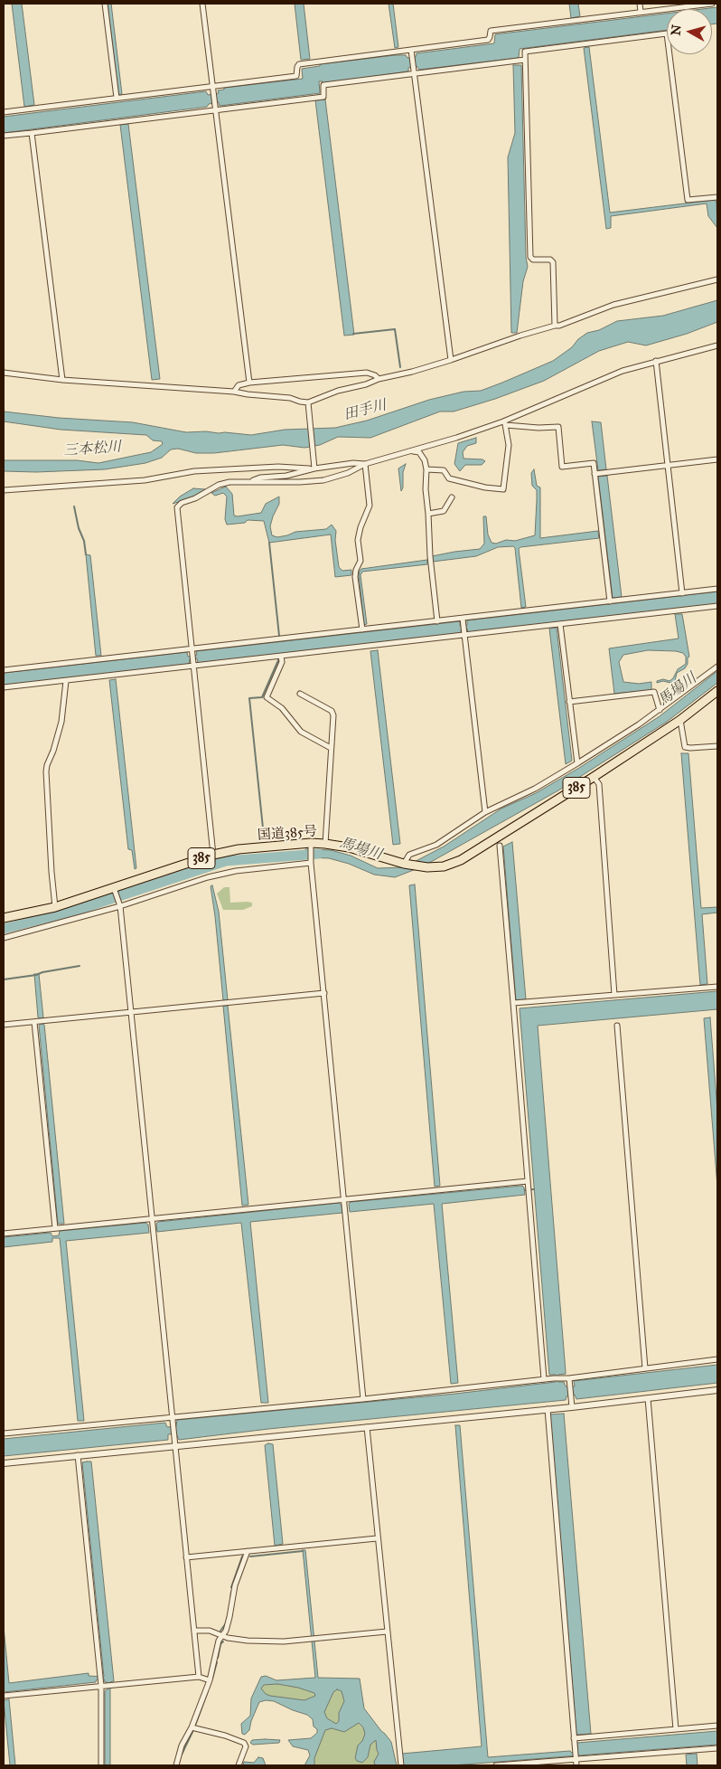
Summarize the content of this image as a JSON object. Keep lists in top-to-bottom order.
{
  "streets": {
    "highway": ["385", "国道385号"]
  },
  "water": ["田手川", "三本松川", "馬場川"],
  "north": "left"
}
